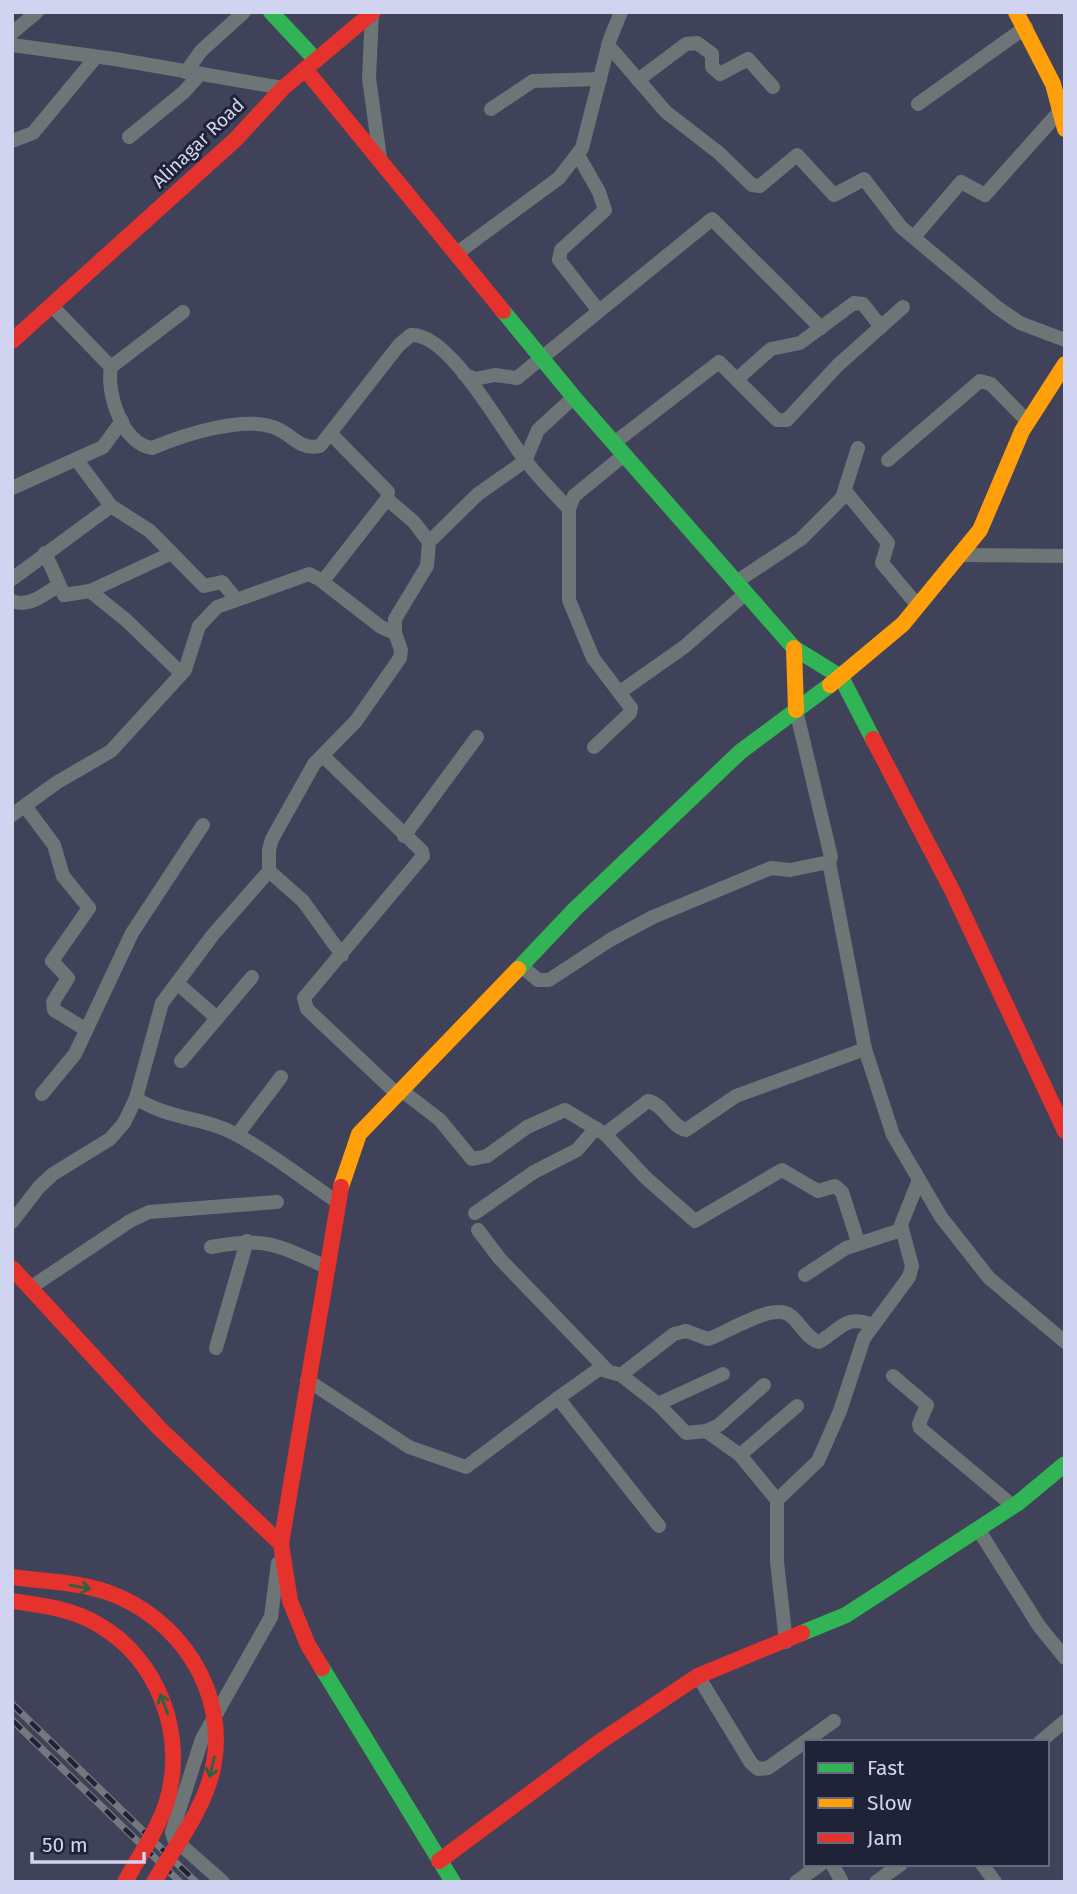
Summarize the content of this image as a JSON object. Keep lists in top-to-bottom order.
{
  "streets": {
    "street": ["Alinagar Road"]
  },
  "legend": ["Fast", "Slow", "Jam"],
  "scale_bar": "50 m"
}
